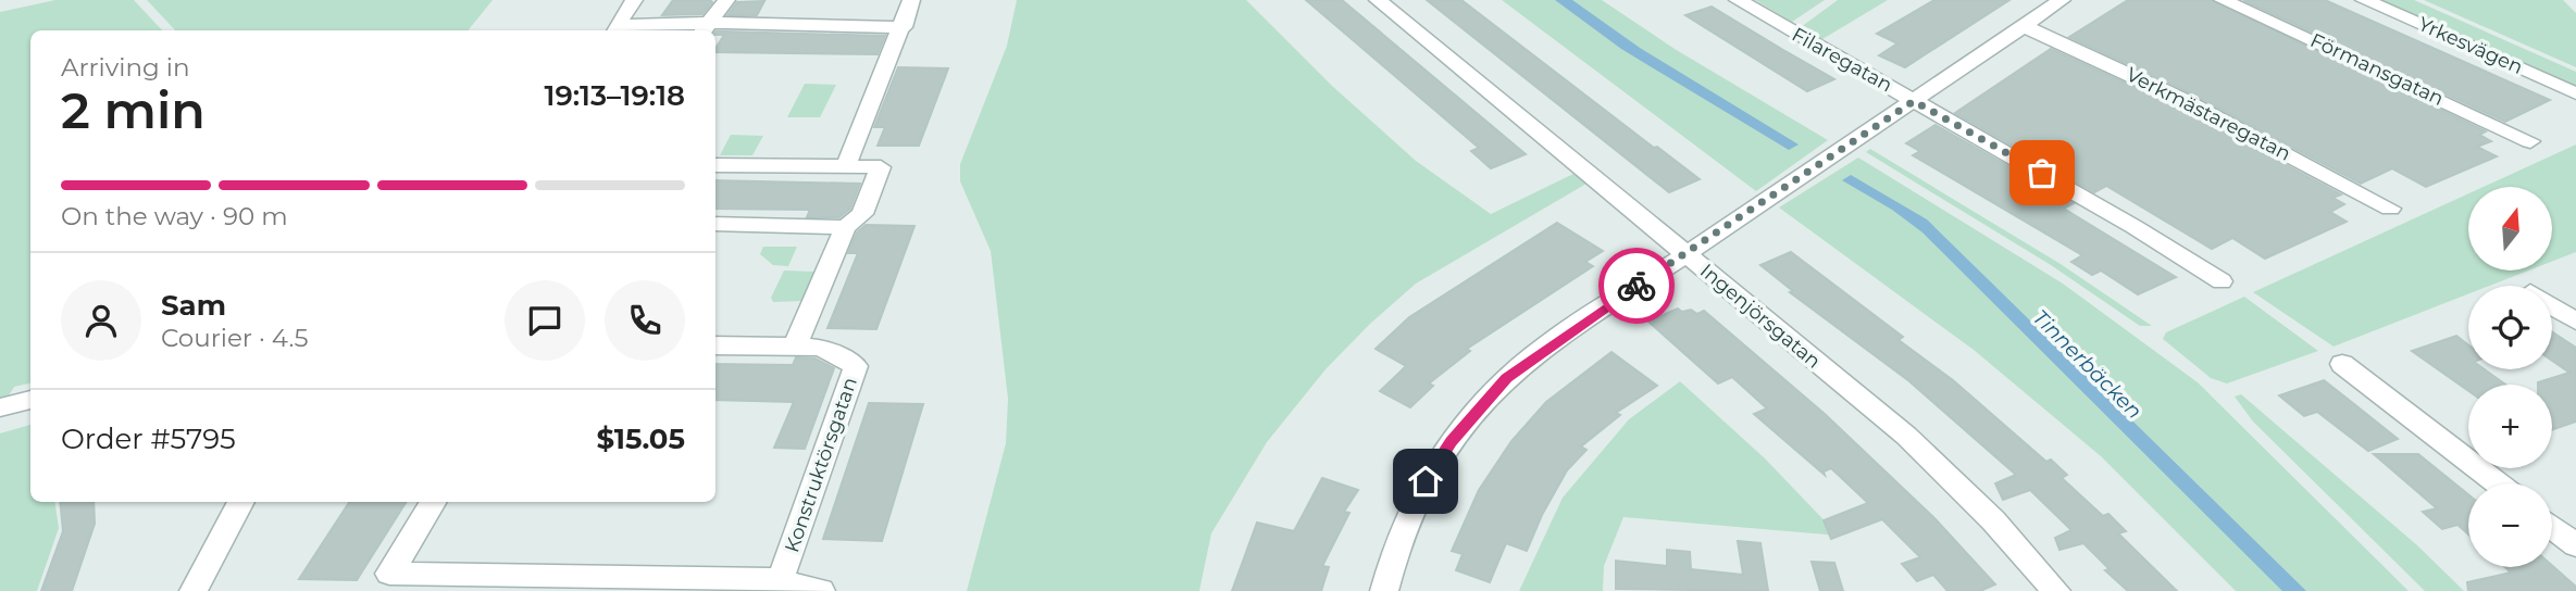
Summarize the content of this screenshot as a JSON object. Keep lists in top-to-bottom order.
{
  "streets": {
    "street": [
      "Yrkesvägen",
      "Filaregatan",
      "Förmansgatan",
      "Verkmästaregatan",
      "Ingenjörsgatan",
      "Konstruktörsgatan"
    ]
  },
  "water": ["Tinnerbäcken"],
  "north": "top",
  "page": {
    "heading": ["2 min", "Arriving in", "19:13–19:18"],
    "panel": [
      "Sam",
      "Courier · 4.5",
      "Order #5795",
      "$15.05"
    ],
    "bar": "On the way · 90 m",
    "map_buttons": ["+", "−"]
  }
}
